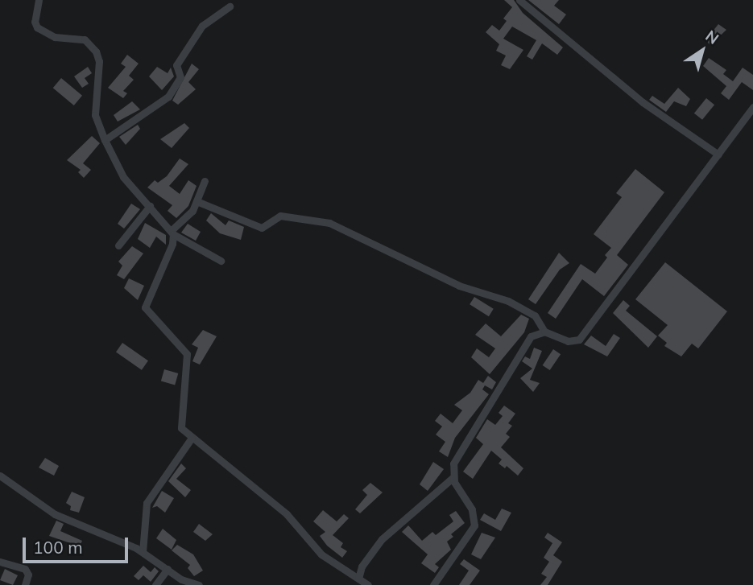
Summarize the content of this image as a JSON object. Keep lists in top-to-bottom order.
{
  "scale_bar": "100 m",
  "north": "top right"
}
